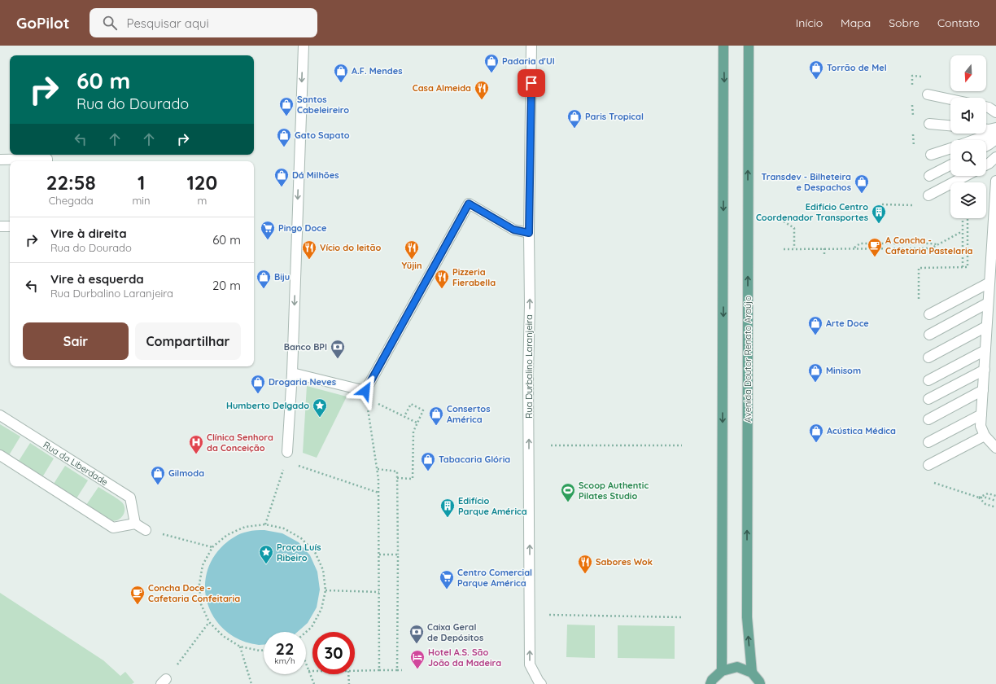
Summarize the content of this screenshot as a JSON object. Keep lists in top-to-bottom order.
{
  "streets": {
    "main road": ["Avenida Doutor Renato Araújo"],
    "street": ["Rua Durbalino Laranjeira", "Rua da Liberdade"]
  },
  "one_way": ["Rua Durbalino Laranjeira"],
  "places": {
    "shop": [
      "Padaria d'Ul",
      "Torrão de Mel",
      "A.F. Mendes",
      "Santos Cabeleireiro",
      "Paris Tropical",
      "Gato Sapato",
      "Dá Milhões",
      "Transdev - Bilheteira e Despachos",
      "Biju",
      "Arte Doce",
      "Minisom",
      "Drogaria Neves",
      "Consertos América",
      "Acústica Médica",
      "Tabacaria Glória",
      "Gilmoda"
    ],
    "restaurant": [
      "Casa Almeida",
      "Vício do leitão",
      "Yüjin",
      "Pizzeria Fierabella",
      "Sabores Wok"
    ],
    "building": ["Edifício Centro Coordenador Transportes", "Edifício Parque América"],
    "supermarket": ["Pingo Doce", "Centro Comercial Parque América"],
    "cafe": ["A Concha - Cafetaria Pastelaria", "Concha Doce - Cafetaria Confeitaria"],
    "bank": ["Banco BPI", "Caixa Geral de Depósitos"],
    "place": ["Humberto Delgado", "Praça Luís Ribeiro"],
    "hospital": ["Clínica Senhora da Conceição"],
    "sports": ["Scoop Authentic Pilates Studio"],
    "hotel": ["Hotel A.S. São João da Madeira"]
  },
  "north": "bottom",
  "page": {
    "header": "GoPilot",
    "search": "Pesquisar aqui",
    "nav": [
      "Início",
      "Mapa",
      "Sobre",
      "Contato"
    ],
    "turn": ["60 m", "Rua do Dourado"],
    "eta": [
      "22:58",
      "Chegada",
      "1",
      "min",
      "120",
      "m"
    ],
    "list": [
      {
        "name": "Vire à direita",
        "note": "Rua do Dourado",
        "value": "60 m"
      },
      {
        "name": "Vire à esquerda",
        "note": "Rua Durbalino Laranjeira",
        "value": "20 m"
      }
    ],
    "buttons": ["Sair", "Compartilhar"],
    "speed": "22 km/h",
    "limit": "30"
  }
}
